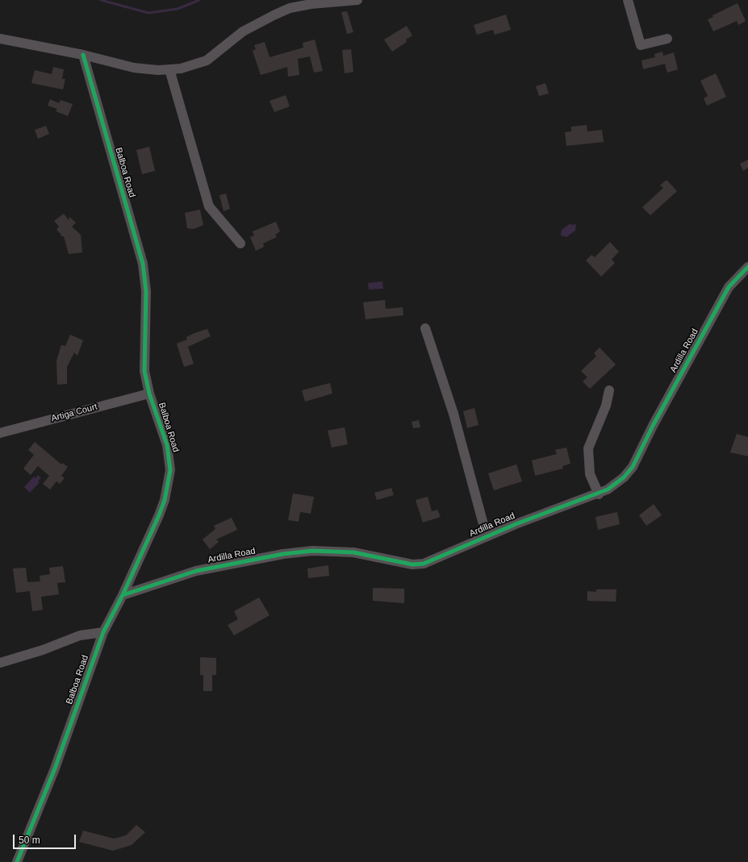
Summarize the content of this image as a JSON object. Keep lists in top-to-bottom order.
{
  "streets": {
    "street": ["Balboa Road", "Ardilla Road", "Artiga Court"]
  },
  "crossings": [
    ["Balboa Road", "Ardilla Road"],
    ["Balboa Road", "Artiga Court"]
  ],
  "scale_bar": "50 m"
}
